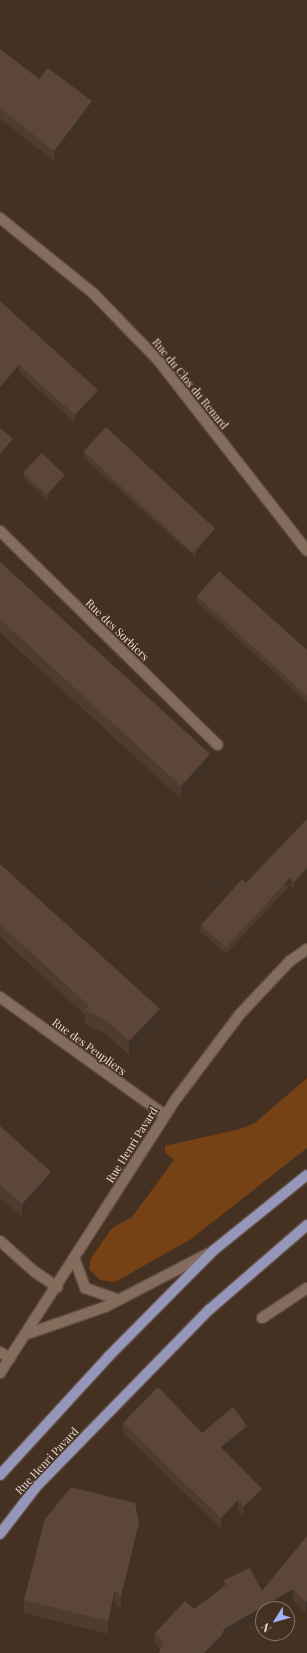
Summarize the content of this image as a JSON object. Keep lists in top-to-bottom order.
{
  "streets": {
    "main road": ["Rue Henri Pavard"],
    "street": ["Rue du Clos du Renard", "Rue des Sorbiers", "Rue des Peupliers"]
  },
  "crossings": [
    ["Rue des Peupliers", "Rue Henri Pavard"]
  ],
  "north": "bottom left"
}
